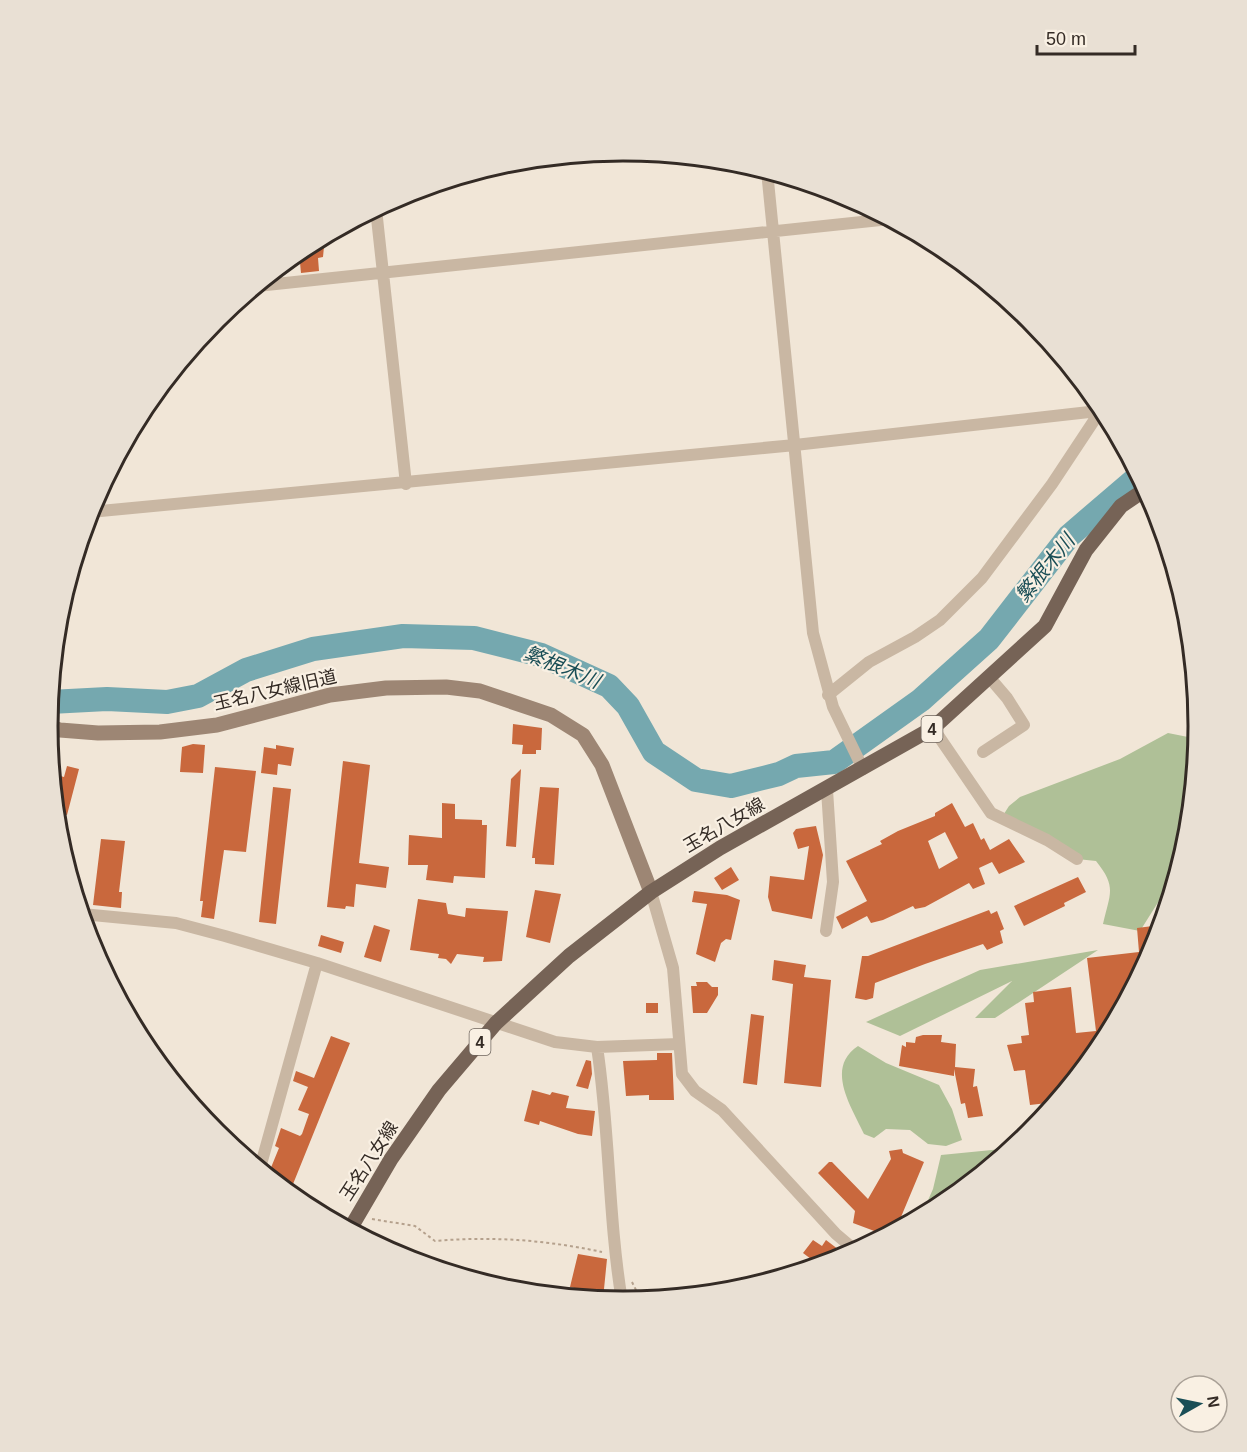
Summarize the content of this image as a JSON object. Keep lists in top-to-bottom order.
{
  "streets": {
    "main road": ["4", "玉名八女線"],
    "street": ["玉名八女線旧道"]
  },
  "crossings": [
    ["玉名八女線旧道", "玉名八女線"]
  ],
  "water": ["繁根木川"],
  "scale_bar": "50 m",
  "north": "right"
}
